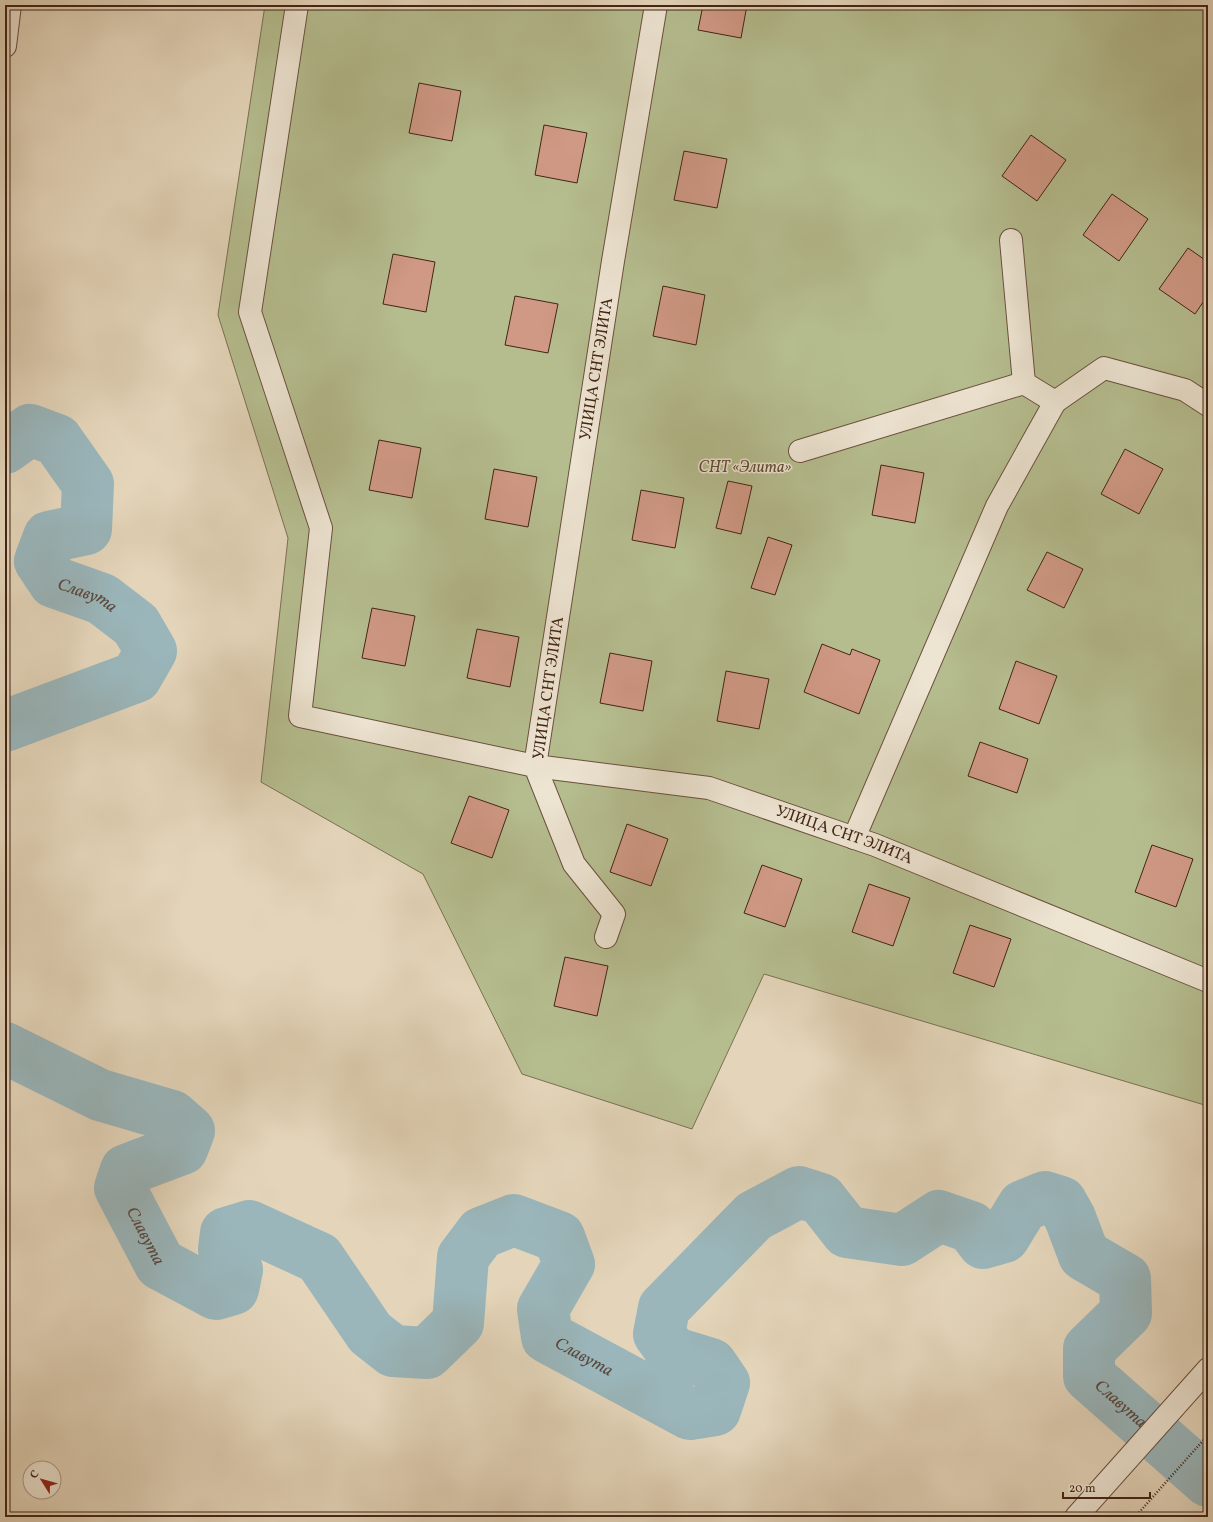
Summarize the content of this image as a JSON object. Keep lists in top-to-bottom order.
{
  "streets": {
    "street": ["УЛИЦА СНТ ЭЛИТА"]
  },
  "water": ["Славута"],
  "parks": ["СНТ «Элита»"],
  "scale_bar": "20 m",
  "north": "top left"
}
